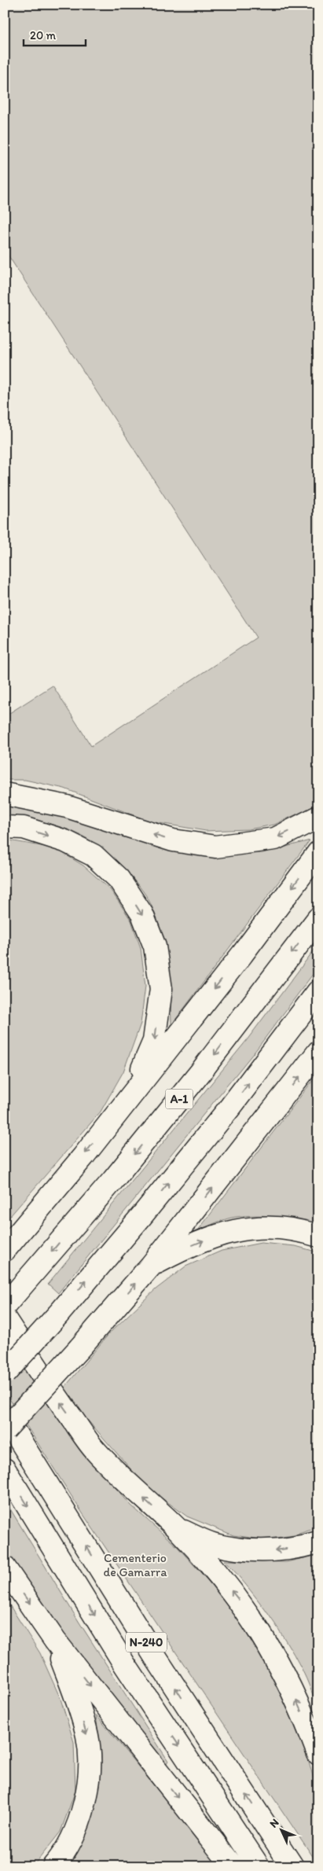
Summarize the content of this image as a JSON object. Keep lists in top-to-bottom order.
{
  "streets": {
    "highway": ["A-1", "N-240"]
  },
  "parks": ["Cementerio de Gamarra"],
  "scale_bar": "20 m",
  "north": "top left"
}
